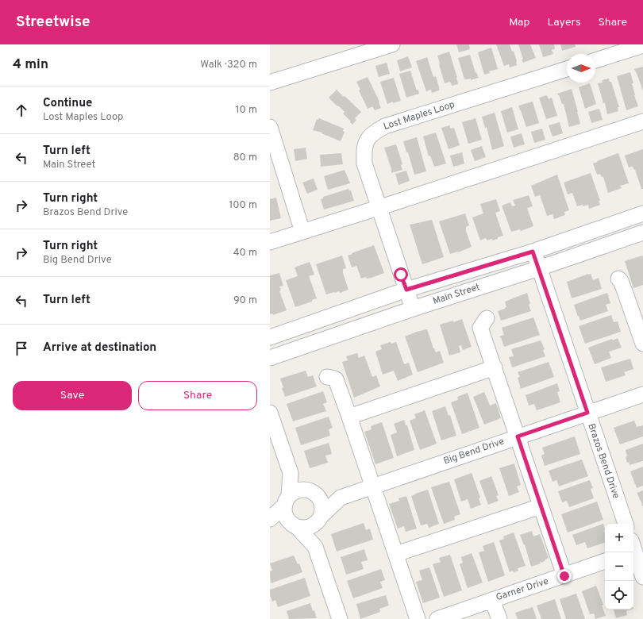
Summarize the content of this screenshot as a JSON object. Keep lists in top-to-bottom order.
{
  "streets": {
    "street": [
      "Lost Maples Loop",
      "Main Street",
      "Big Bend Drive",
      "Brazos Bend Drive",
      "Garner Drive"
    ]
  },
  "crossings": [
    ["Lost Maples Loop", "Main Street"],
    ["Main Street", "Brazos Bend Drive"],
    ["Big Bend Drive", "Brazos Bend Drive"]
  ],
  "north": "right",
  "page": {
    "header": "Streetwise",
    "nav": ["Map", "Layers", "Share"],
    "heading": ["4 min", "Walk · 320 m"],
    "list": [
      ["Continue", "Lost Maples Loop", "10 m"],
      ["Turn left", "Main Street", "80 m"],
      ["Turn right", "Brazos Bend Drive", "100 m"],
      ["Turn right", "Big Bend Drive", "40 m"],
      ["Turn left", "90 m"],
      "Arrive at destination"
    ],
    "buttons": ["Save", "Share"],
    "map_buttons": ["+", "−"]
  }
}
